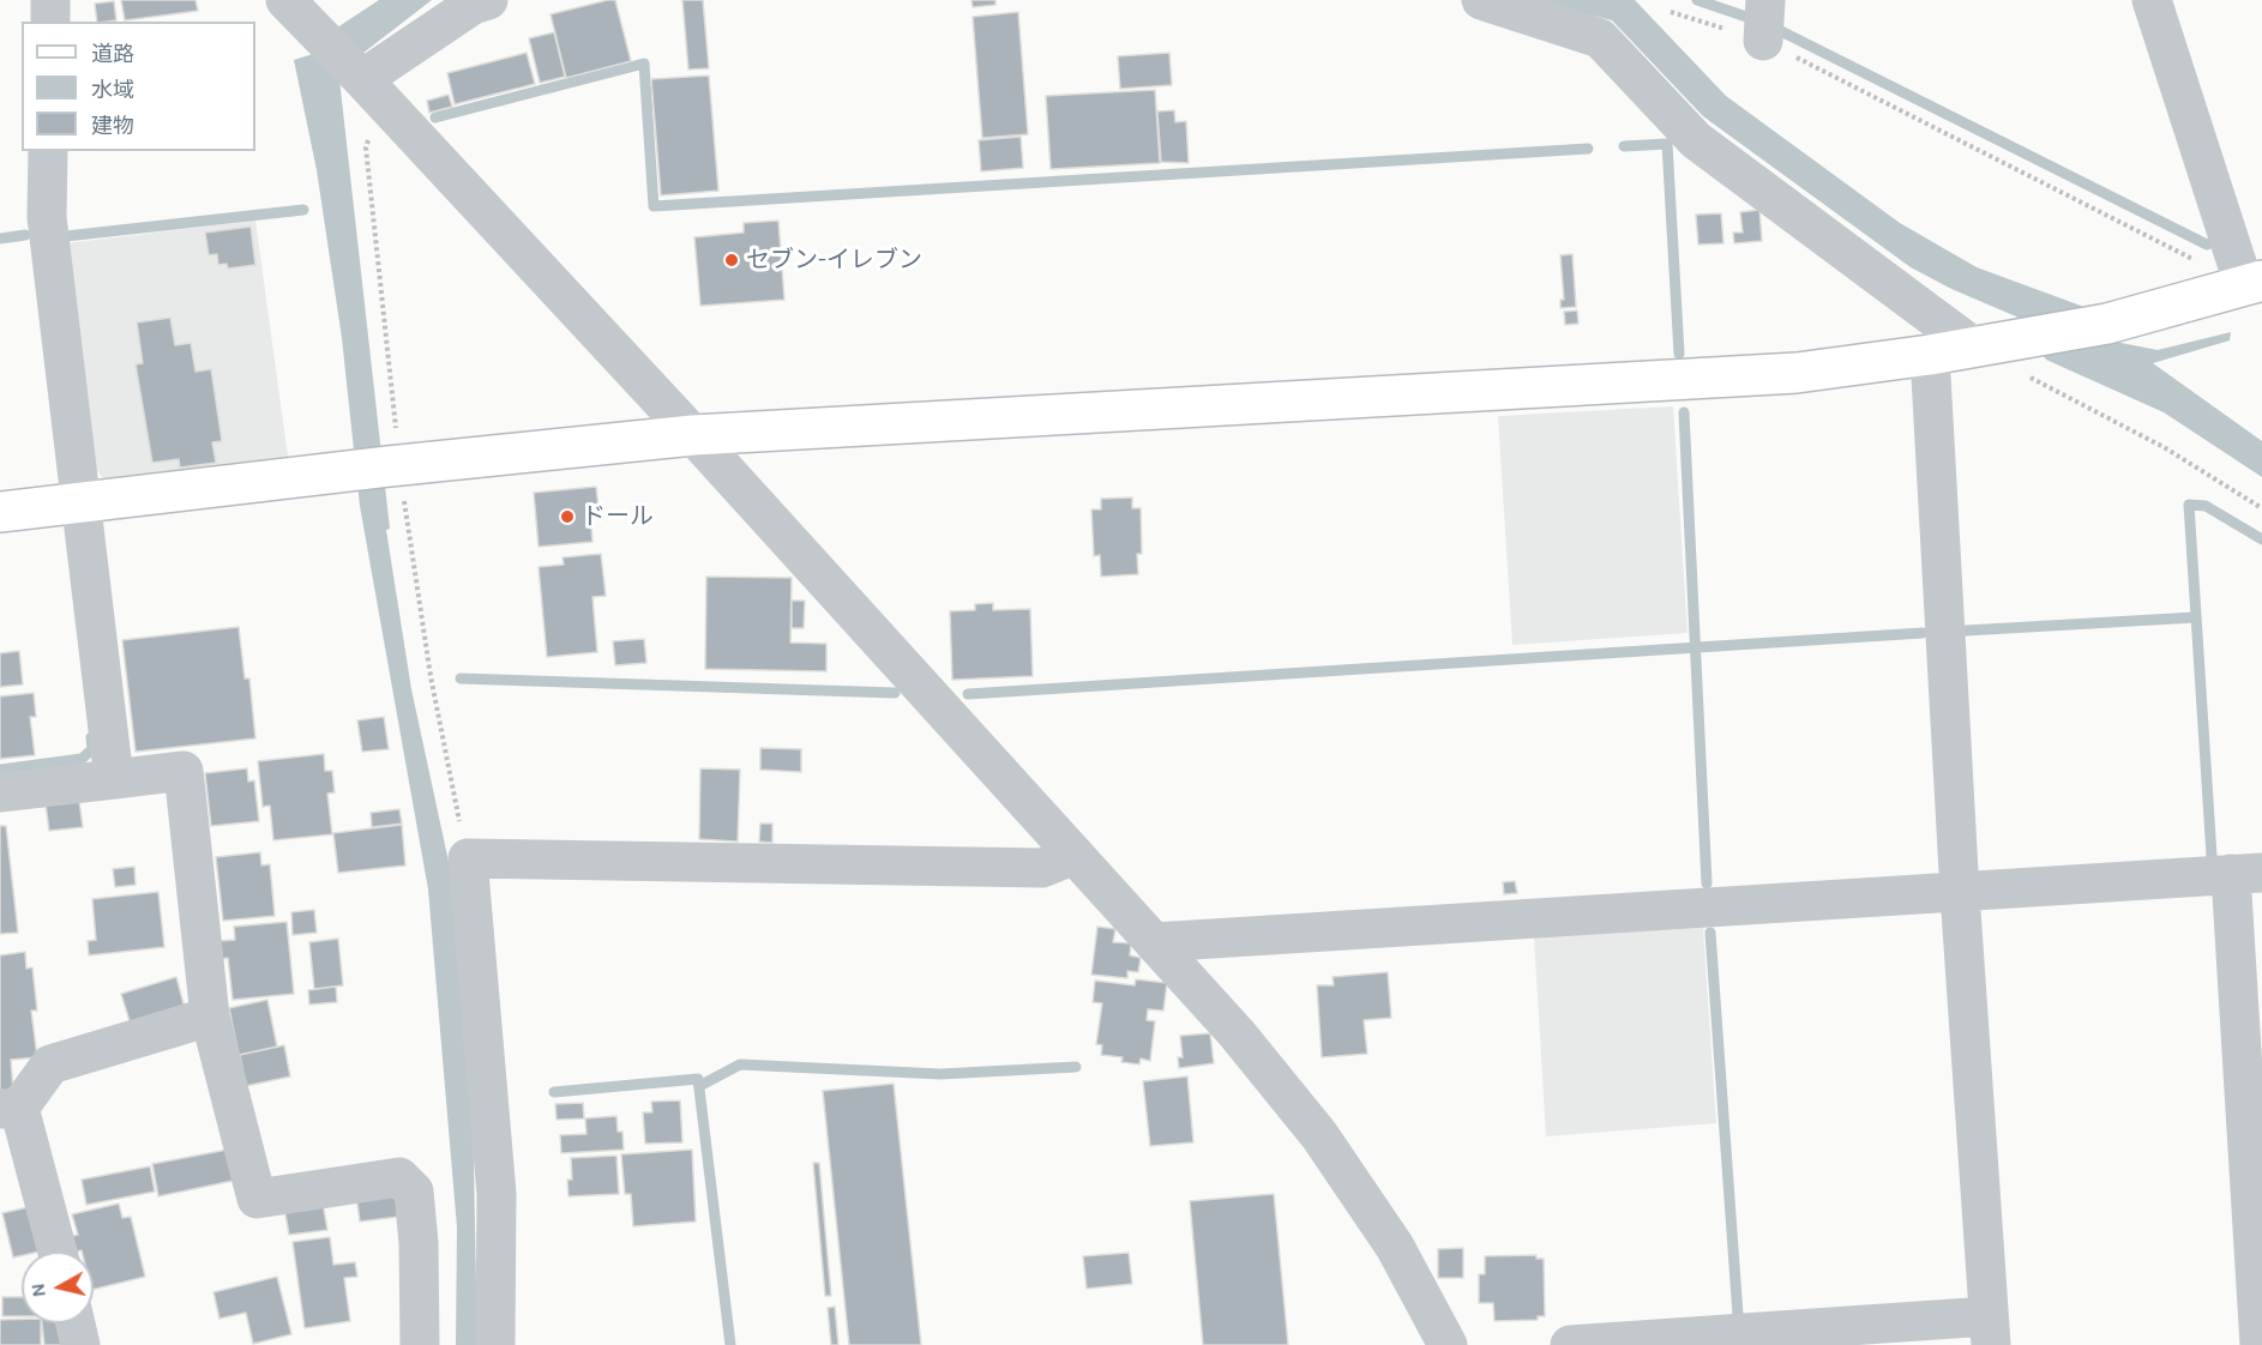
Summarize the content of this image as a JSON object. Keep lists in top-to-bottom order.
{
  "places": ["セブン-イレブン", "ドール"],
  "legend": ["道路", "水域", "建物"],
  "north": "left"
}
